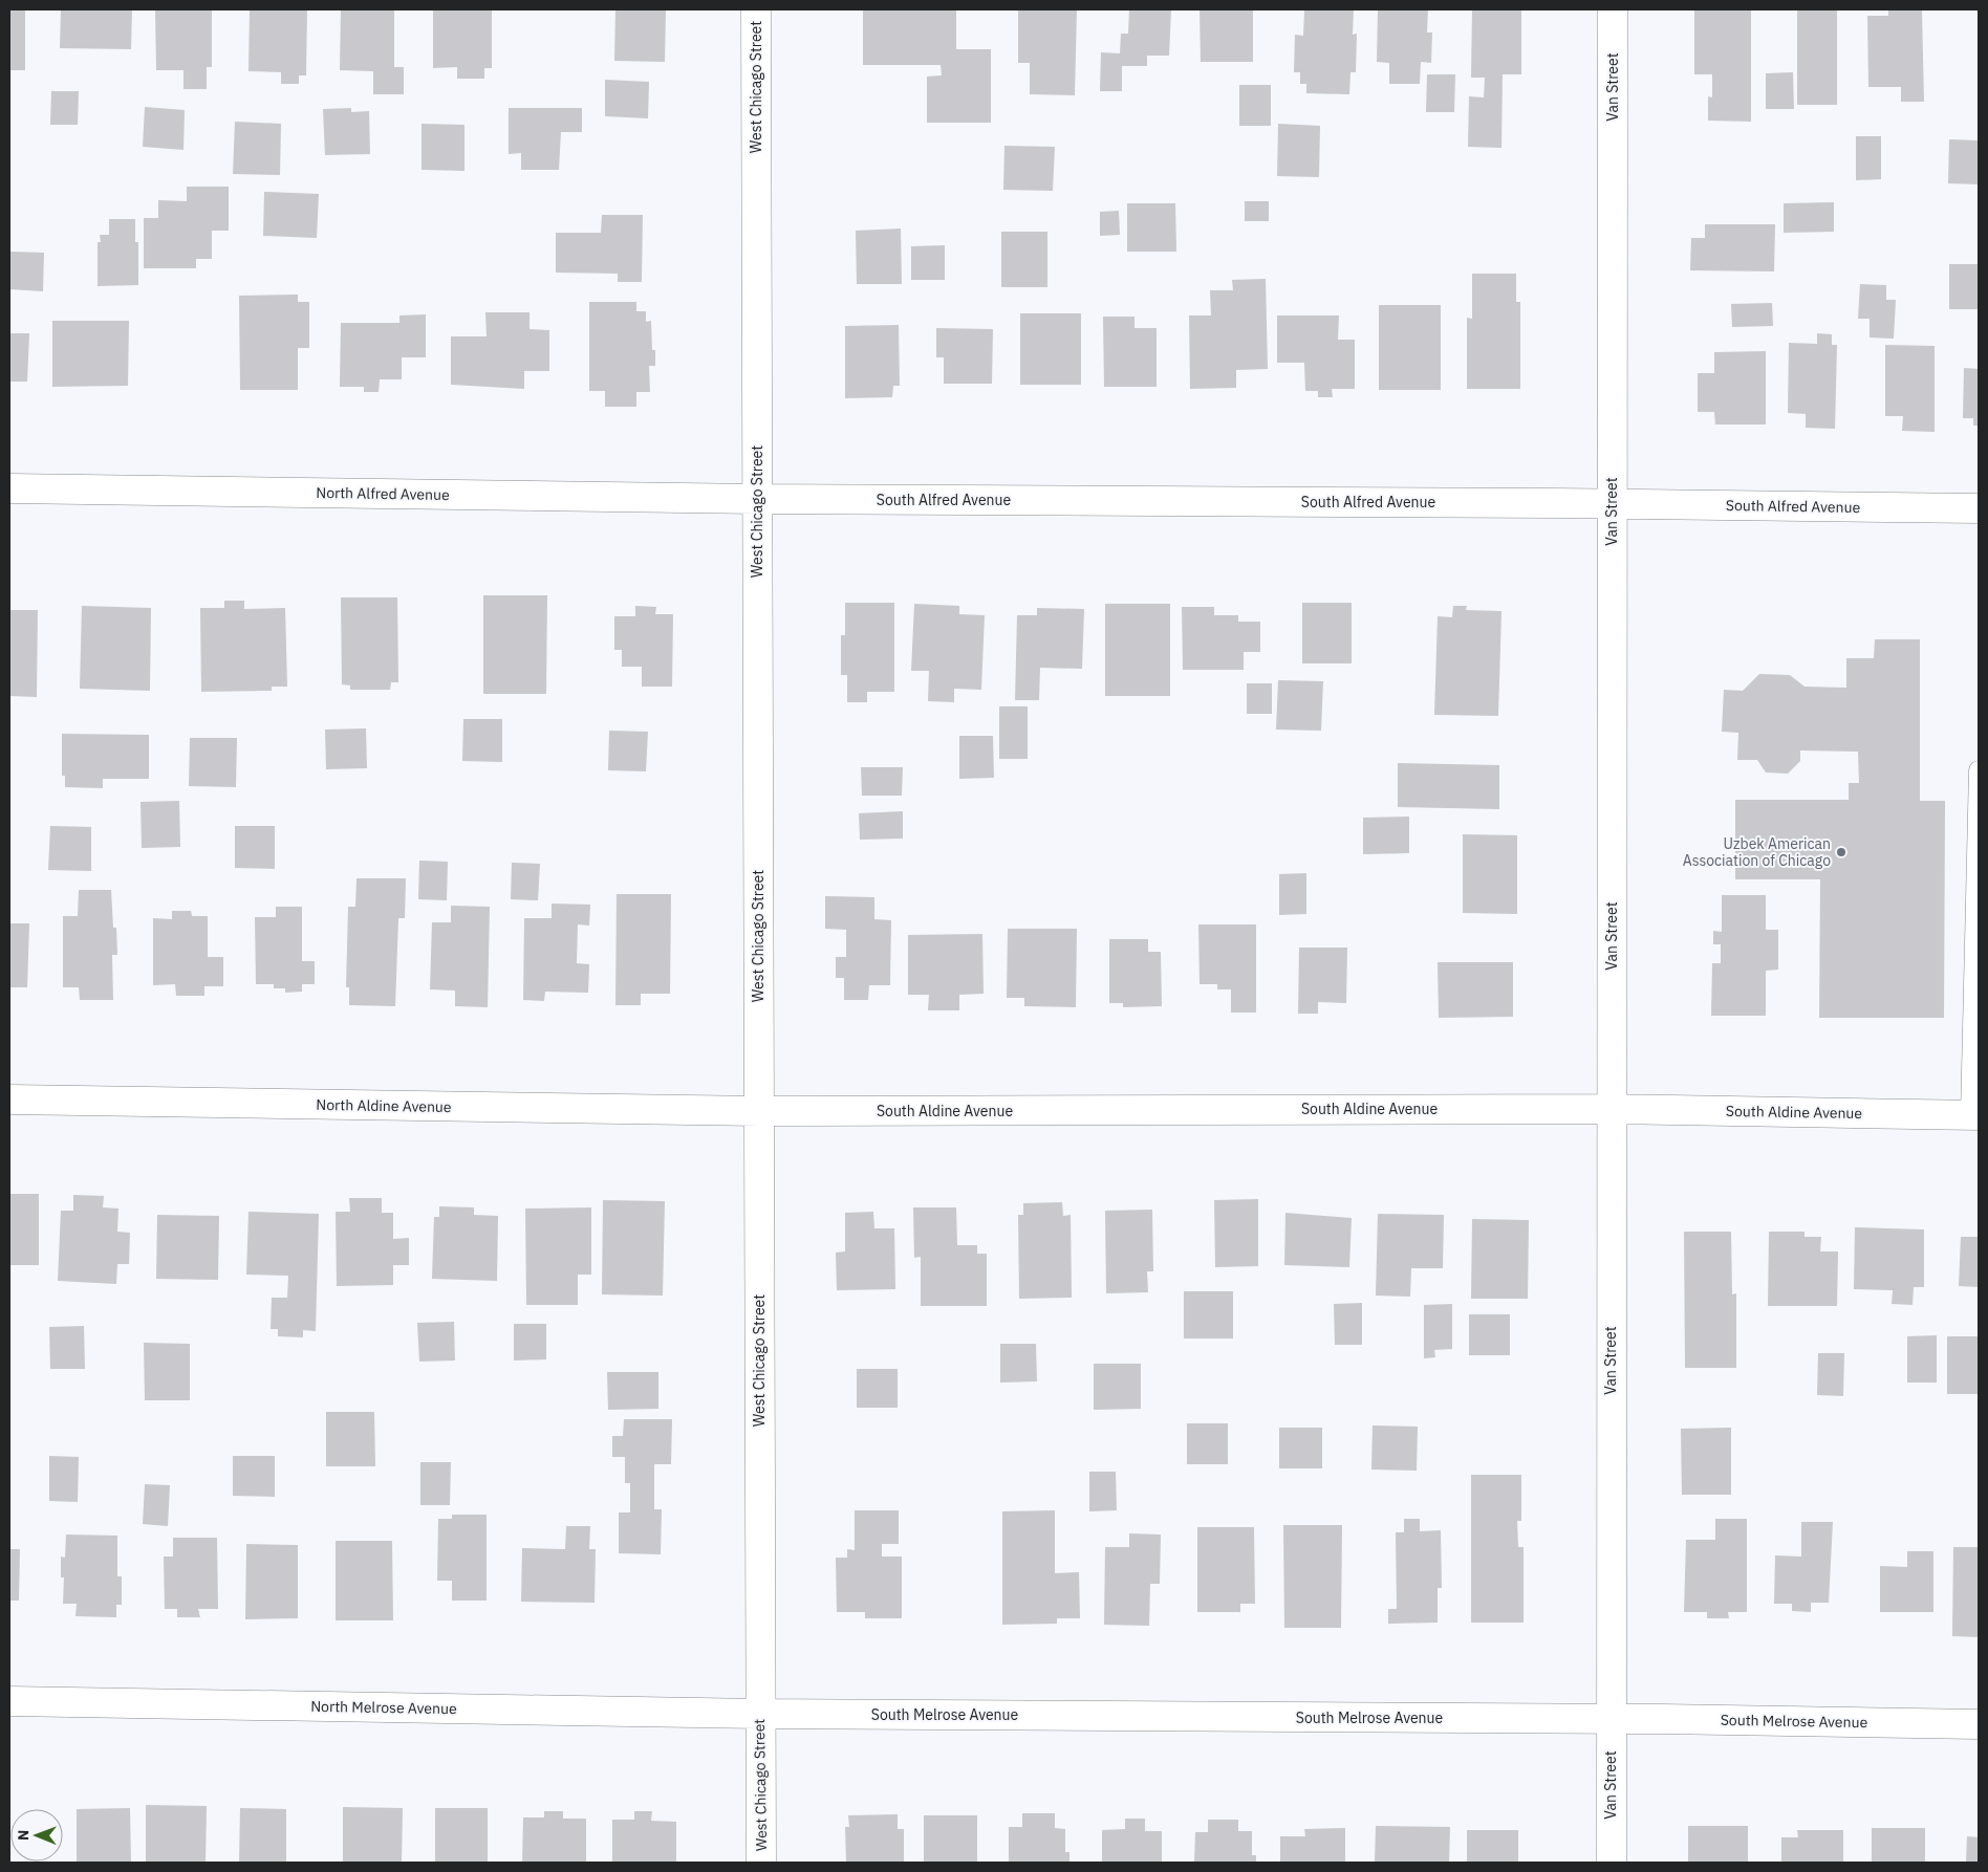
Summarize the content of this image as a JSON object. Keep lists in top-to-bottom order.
{
  "streets": {
    "street": [
      "West Chicago Street",
      "Van Street",
      "North Alfred Avenue",
      "South Alfred Avenue",
      "North Aldine Avenue",
      "South Aldine Avenue",
      "North Melrose Avenue",
      "South Melrose Avenue"
    ]
  },
  "crossings": [
    ["West Chicago Street", "North Alfred Avenue"],
    ["West Chicago Street", "South Alfred Avenue"],
    ["West Chicago Street", "North Aldine Avenue"],
    ["West Chicago Street", "South Aldine Avenue"],
    ["West Chicago Street", "North Melrose Avenue"],
    ["West Chicago Street", "South Melrose Avenue"],
    ["Van Street", "South Alfred Avenue"],
    ["Van Street", "South Aldine Avenue"],
    ["Van Street", "South Melrose Avenue"],
    ["North Alfred Avenue", "South Alfred Avenue"],
    ["North Aldine Avenue", "South Aldine Avenue"],
    ["North Melrose Avenue", "South Melrose Avenue"]
  ],
  "places": ["Uzbek American Association of Chicago"],
  "north": "left"
}
